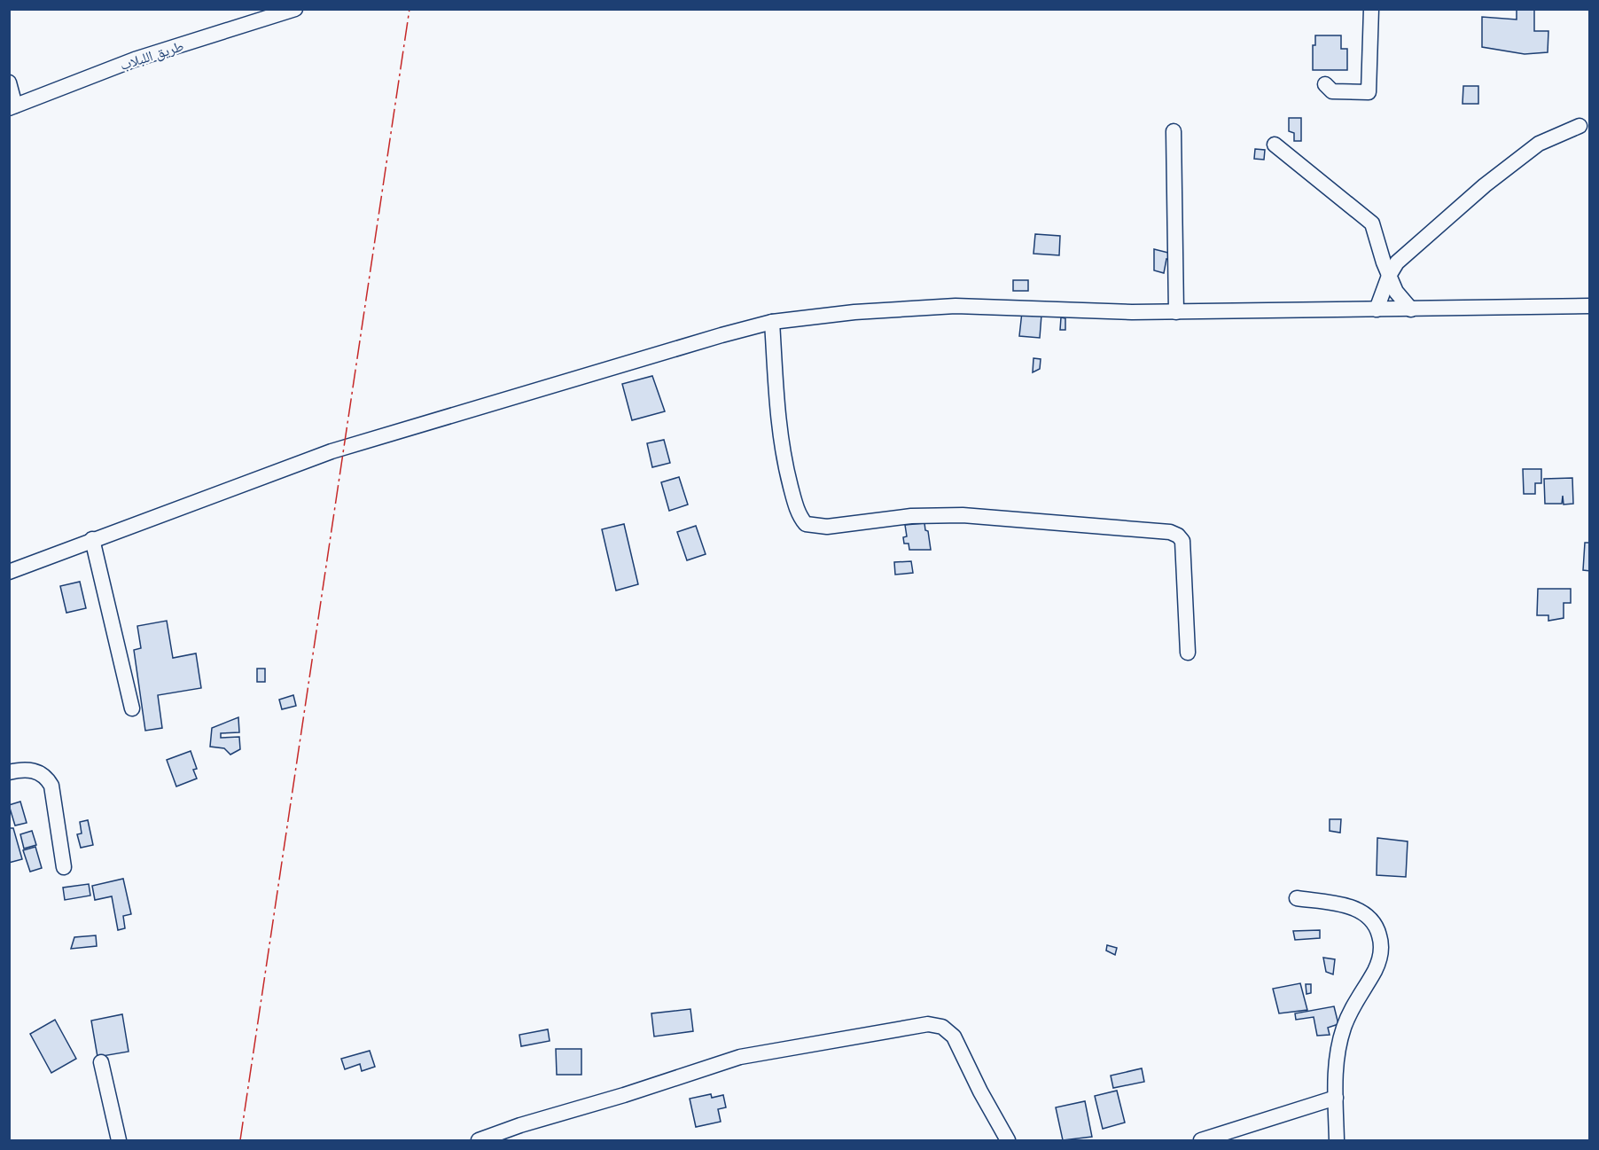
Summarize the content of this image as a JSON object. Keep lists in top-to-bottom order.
{
  "streets": {
    "street": ["طريق اللبلاب"]
  }
}
